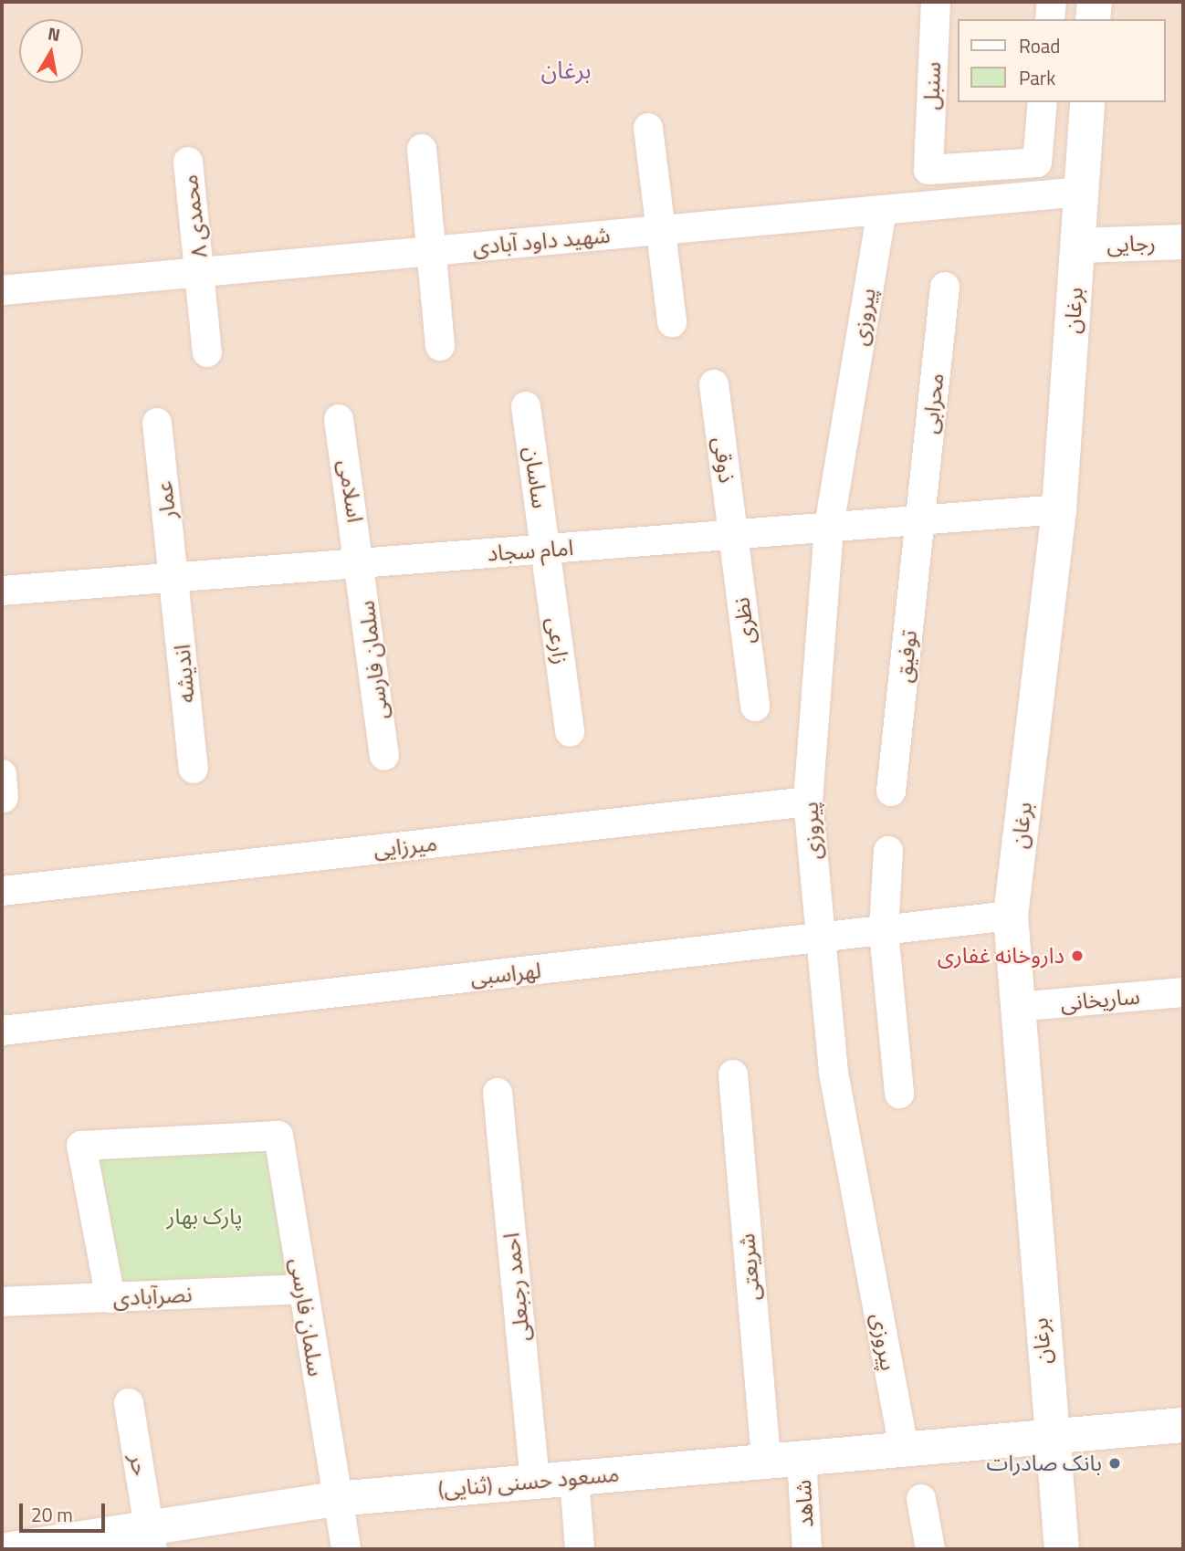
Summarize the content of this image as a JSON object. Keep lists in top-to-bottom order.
{
  "streets": {
    "main road": ["رجایی", "برغان", "مسعود حسنی (ثنایی)"],
    "street": [
      "سنبل",
      "محمدی ۸",
      "شهید داود آبادی",
      "پیروزی",
      "محرابی",
      "ذوقی",
      "ساسان",
      "اسلامی",
      "عمار",
      "امام سجاد",
      "نظری",
      "زارعی",
      "توفیق",
      "سلمان فارسی",
      "اندیشه",
      "میرزایی",
      "لهراسبی",
      "ساریخانی",
      "شریعتی",
      "احمد رجبعلی",
      "نصرآبادی",
      "حر",
      "شاهد"
    ]
  },
  "crossings": [
    ["محمدی ۸", "شهید داود آبادی"],
    ["شهید داود آبادی", "برغان"],
    ["شهید داود آبادی", "پیروزی"],
    ["رجایی", "برغان"],
    ["برغان", "امام سجاد"],
    ["برغان", "لهراسبی"],
    ["برغان", "ساریخانی"],
    ["برغان", "مسعود حسنی (ثنایی)"],
    ["پیروزی", "امام سجاد"],
    ["پیروزی", "میرزایی"],
    ["پیروزی", "لهراسبی"],
    ["پیروزی", "مسعود حسنی (ثنایی)"],
    ["محرابی", "امام سجاد"],
    ["محرابی", "توفیق"],
    ["ذوقی", "امام سجاد"],
    ["ذوقی", "نظری"],
    ["ساسان", "امام سجاد"],
    ["ساسان", "زارعی"],
    ["اسلامی", "امام سجاد"],
    ["اسلامی", "سلمان فارسی"],
    ["عمار", "امام سجاد"],
    ["عمار", "اندیشه"],
    ["امام سجاد", "نظری"],
    ["امام سجاد", "زارعی"],
    ["امام سجاد", "توفیق"],
    ["امام سجاد", "سلمان فارسی"],
    ["امام سجاد", "اندیشه"],
    ["سلمان فارسی", "نصرآبادی"],
    ["سلمان فارسی", "مسعود حسنی (ثنایی)"],
    ["شریعتی", "مسعود حسنی (ثنایی)"],
    ["احمد رجبعلی", "مسعود حسنی (ثنایی)"],
    ["حر", "مسعود حسنی (ثنایی)"],
    ["مسعود حسنی (ثنایی)", "شاهد"]
  ],
  "districts": ["برغان"],
  "parks": ["پارک‌ بهار"],
  "places": ["داروخانه غفاری", "بانک صادرات"],
  "legend": ["Road", "Park"],
  "scale_bar": "20 m",
  "north": "top"
}
